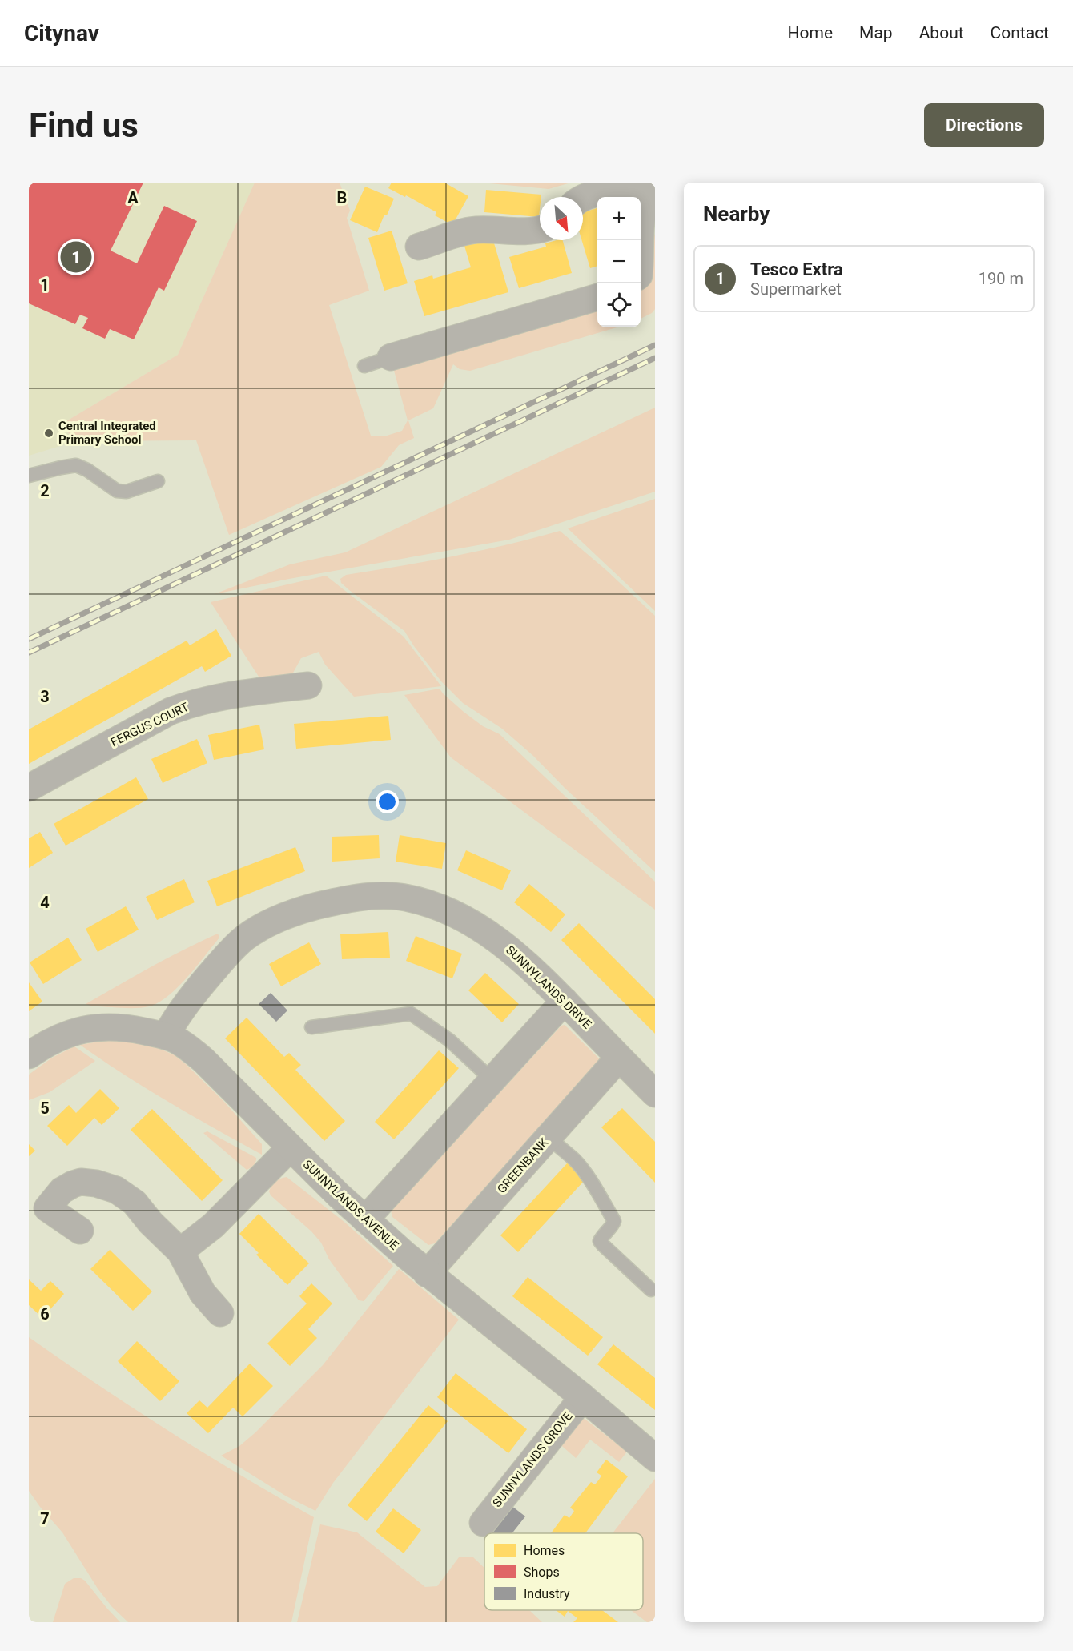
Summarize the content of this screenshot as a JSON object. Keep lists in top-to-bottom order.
{
  "streets": {
    "street": [
      "FERGUS COURT",
      "SUNNYLANDS DRIVE",
      "GREENBANK",
      "SUNNYLANDS AVENUE",
      "SUNNYLANDS GROVE"
    ]
  },
  "crossings": [
    ["SUNNYLANDS DRIVE", "GREENBANK"],
    ["SUNNYLANDS DRIVE", "SUNNYLANDS AVENUE"],
    ["GREENBANK", "SUNNYLANDS AVENUE"],
    ["SUNNYLANDS AVENUE", "SUNNYLANDS GROVE"]
  ],
  "places": ["Central Integrated Primary School"],
  "legend": ["Homes", "Shops", "Industry"],
  "north": "bottom right",
  "page": {
    "header": "Citynav",
    "nav": [
      "Home",
      "Map",
      "About",
      "Contact"
    ],
    "buttons": "Directions",
    "title": "Find us",
    "heading": "Nearby",
    "map_buttons": ["+", "−"],
    "pins": "1",
    "list": [
      {
        "mark": "1",
        "name": "Tesco Extra",
        "note": "Supermarket",
        "value": "190 m"
      }
    ]
  },
  "grid": {
    "columns": ["A", "B"],
    "rows": [
      "1",
      "2",
      "3",
      "4",
      "5",
      "6",
      "7"
    ]
  }
}
